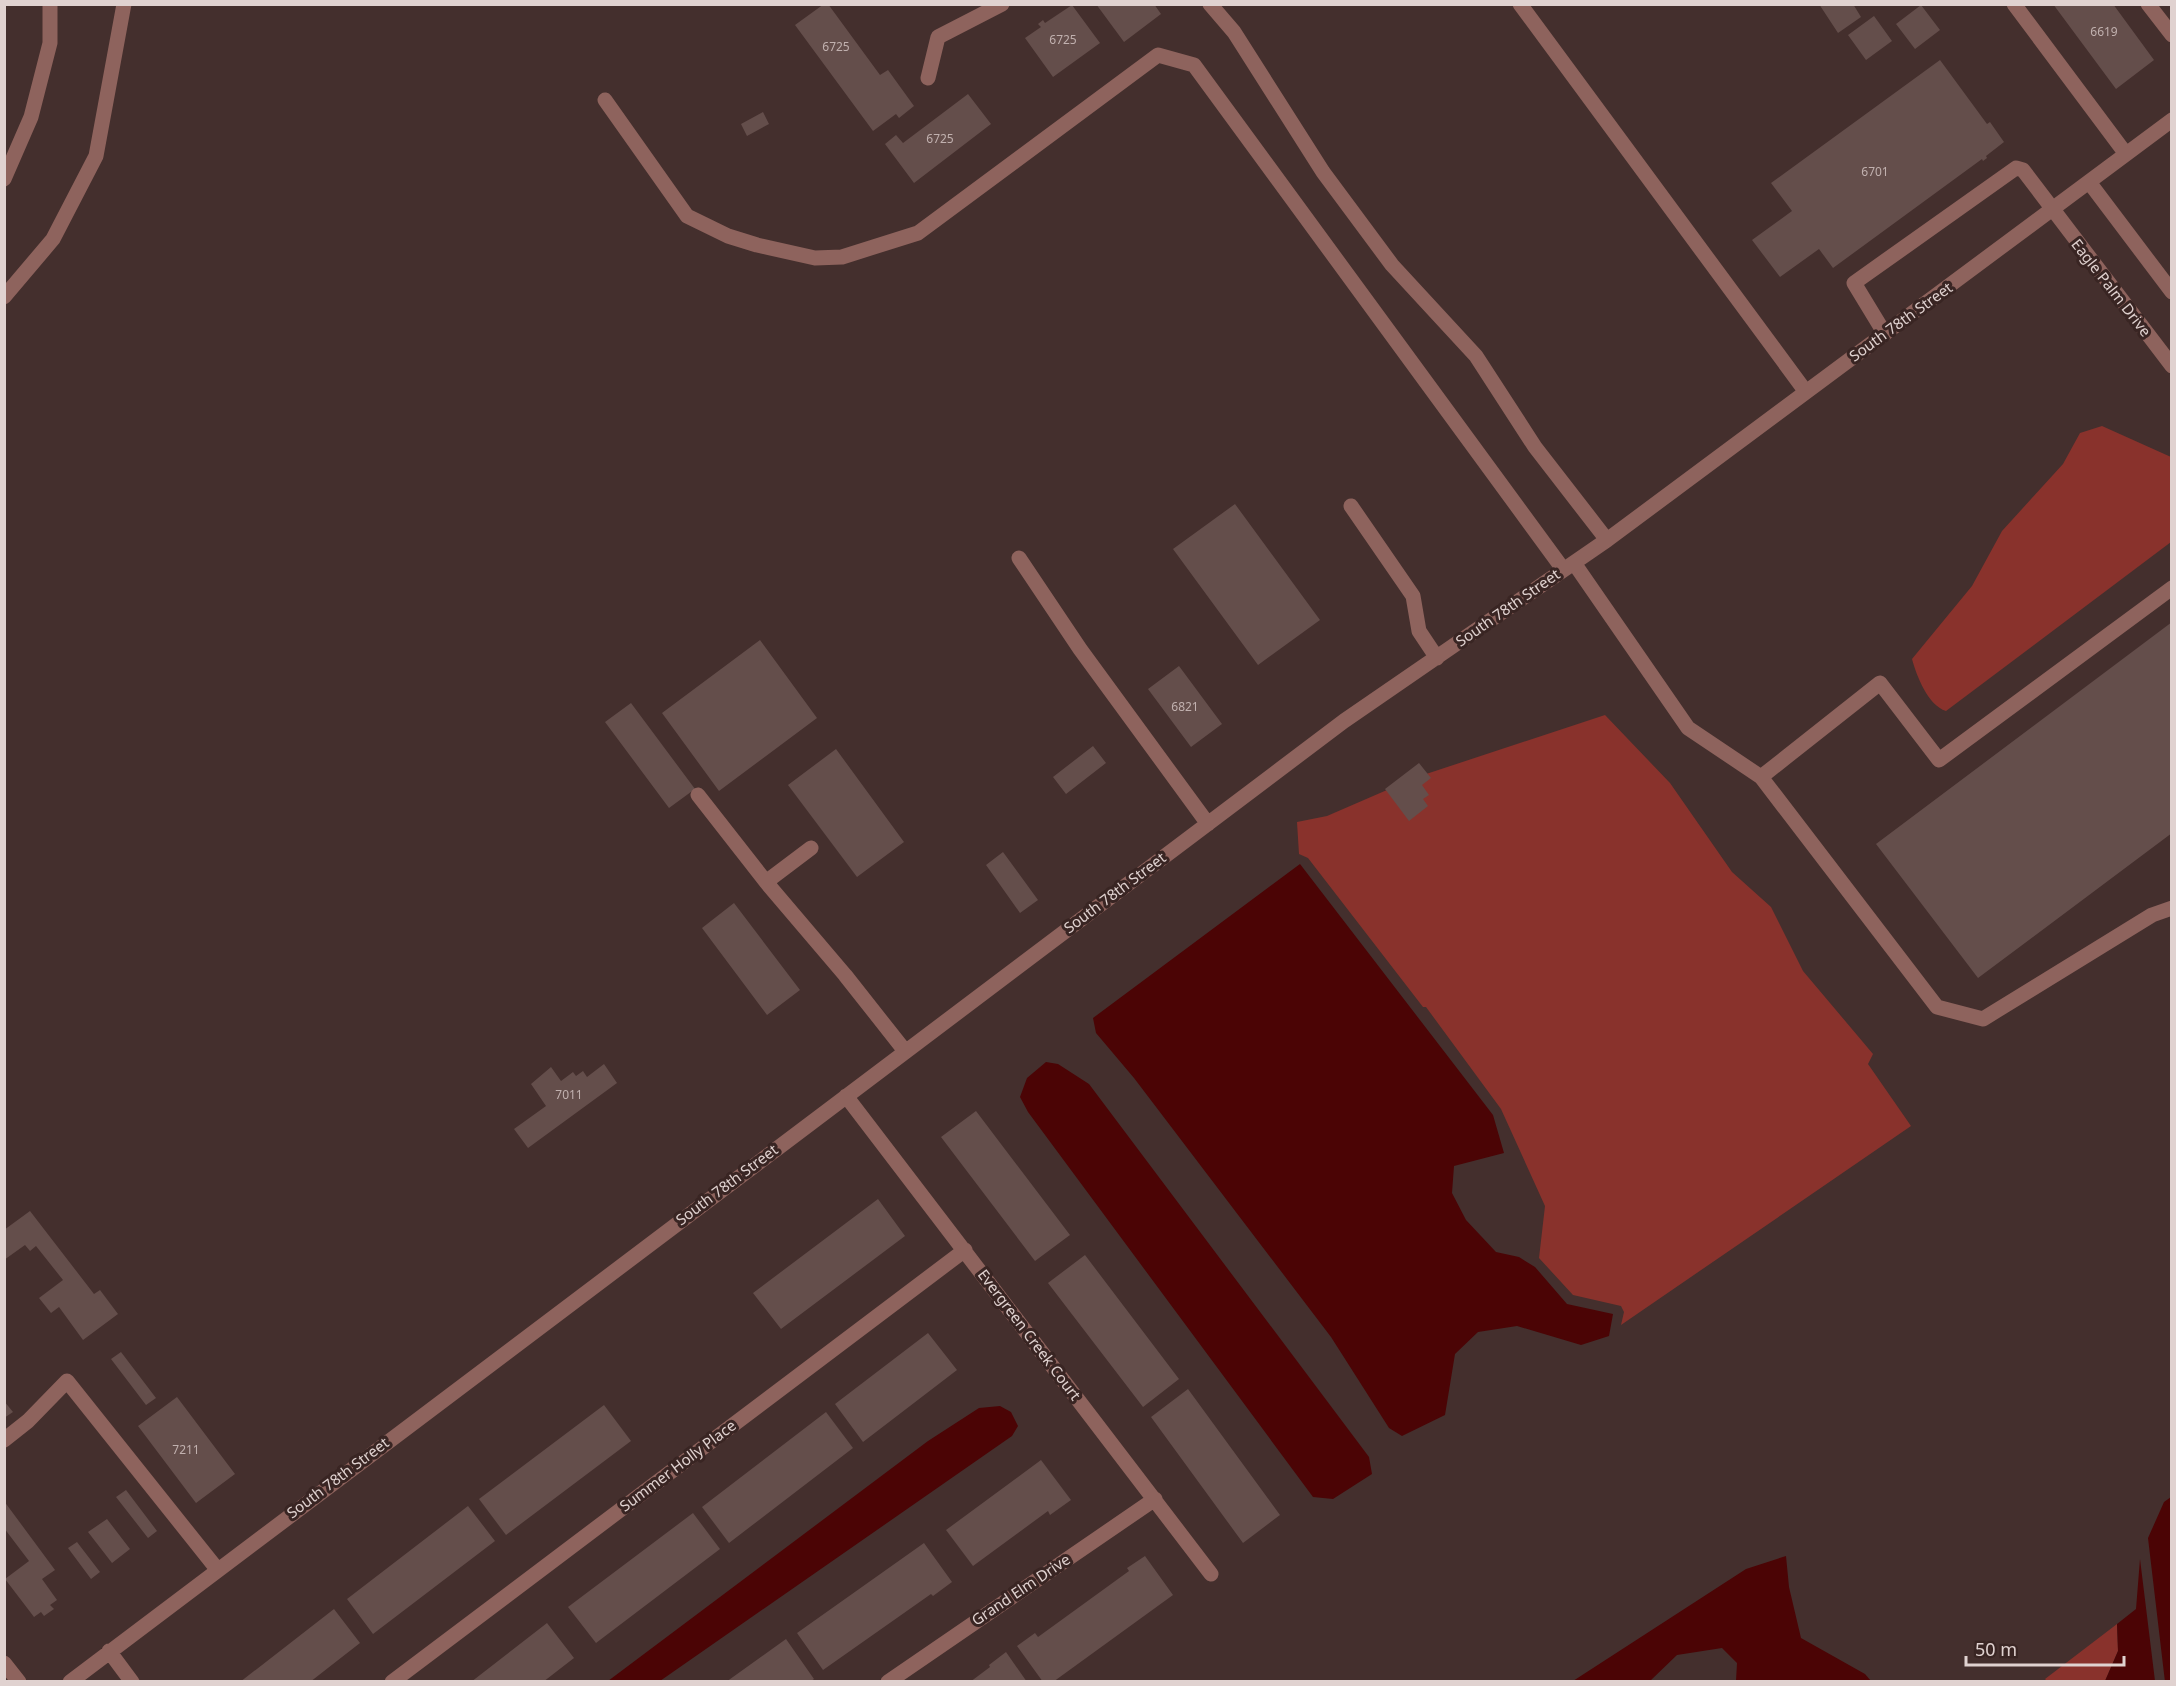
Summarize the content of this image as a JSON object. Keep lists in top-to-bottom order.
{
  "streets": {
    "street": [
      "Eagle Palm Drive",
      "South 78th Street",
      "Evergreen Creek Court",
      "Summer Holly Place",
      "Grand Elm Drive"
    ]
  },
  "crossings": [
    ["Eagle Palm Drive", "South 78th Street"],
    ["South 78th Street", "Evergreen Creek Court"],
    ["Evergreen Creek Court", "Summer Holly Place"],
    ["Evergreen Creek Court", "Grand Elm Drive"]
  ],
  "house_numbers": [
    "6619",
    "6725",
    "6725",
    "6725",
    "6701",
    "6821",
    "7011",
    "7211"
  ],
  "scale_bar": "50 m"
}
